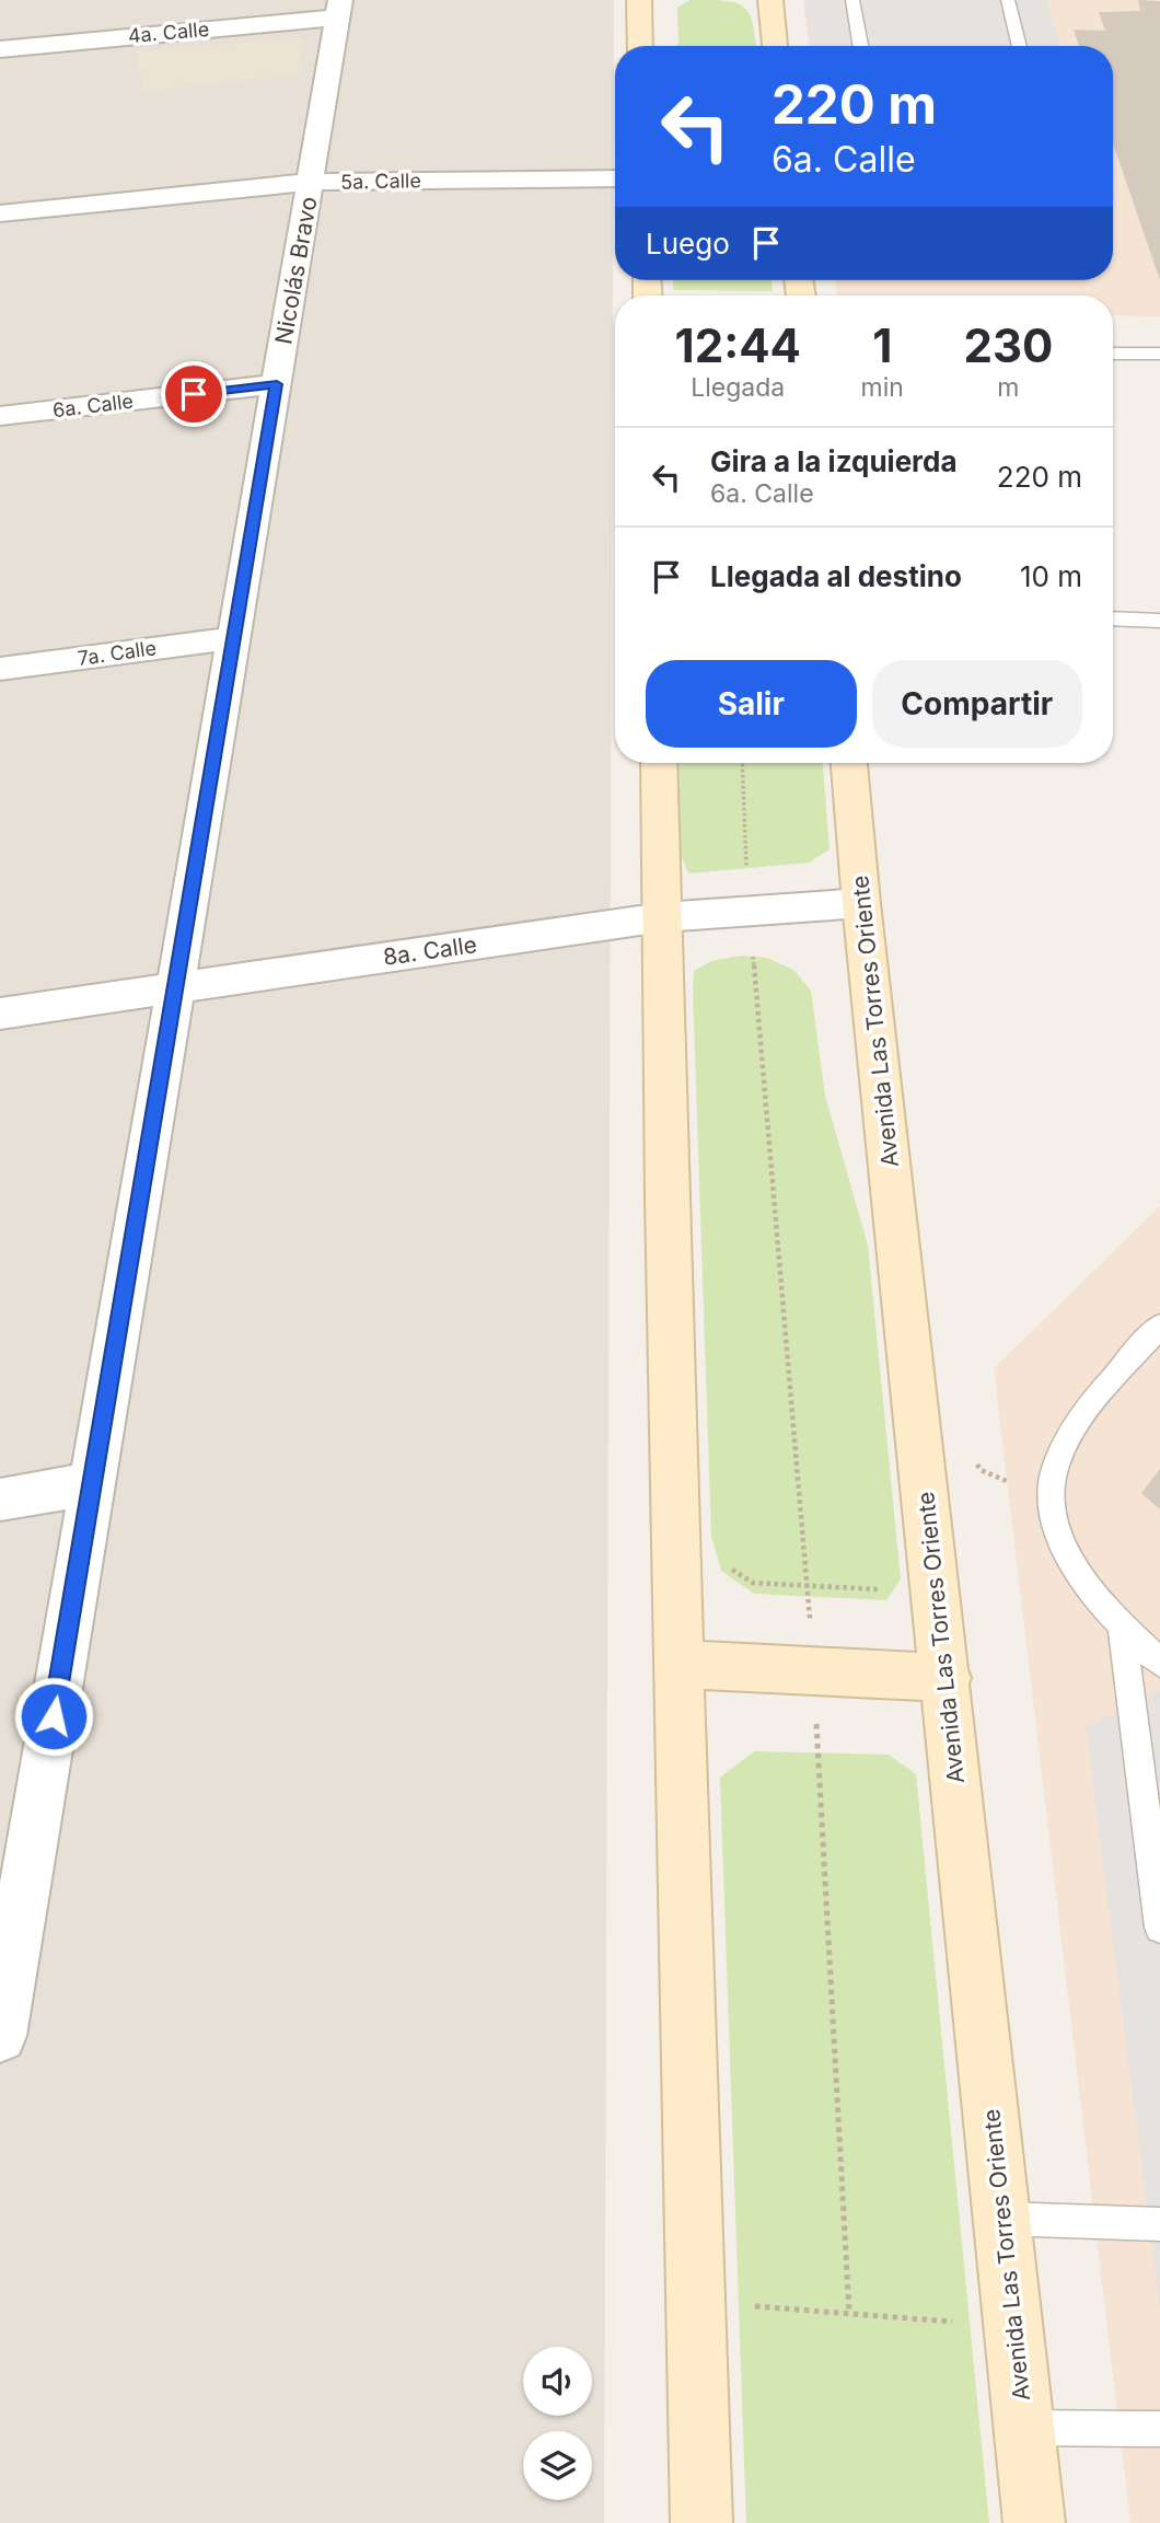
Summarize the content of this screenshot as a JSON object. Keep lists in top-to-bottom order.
{
  "streets": {
    "street": [
      "4a. Calle",
      "5a. Calle",
      "Nicolás Bravo",
      "6a. Calle",
      "7a. Calle",
      "8a. Calle",
      "Avenida Las Torres Oriente"
    ]
  },
  "crossings": [
    ["4a. Calle", "Nicolás Bravo"],
    ["5a. Calle", "Nicolás Bravo"],
    ["Nicolás Bravo", "6a. Calle"],
    ["Nicolás Bravo", "7a. Calle"],
    ["Nicolás Bravo", "8a. Calle"],
    ["8a. Calle", "Avenida Las Torres Oriente"]
  ],
  "page": {
    "turn": ["220 m", "6a. Calle"],
    "then": "Luego",
    "eta": [
      "12:44",
      "Llegada",
      "1",
      "min",
      "230",
      "m"
    ],
    "list": [
      {
        "name": "Gira a la izquierda",
        "note": "6a. Calle",
        "value": "220 m"
      },
      {
        "name": "Llegada al destino",
        "value": "10 m"
      }
    ],
    "buttons": ["Salir", "Compartir"]
  }
}
